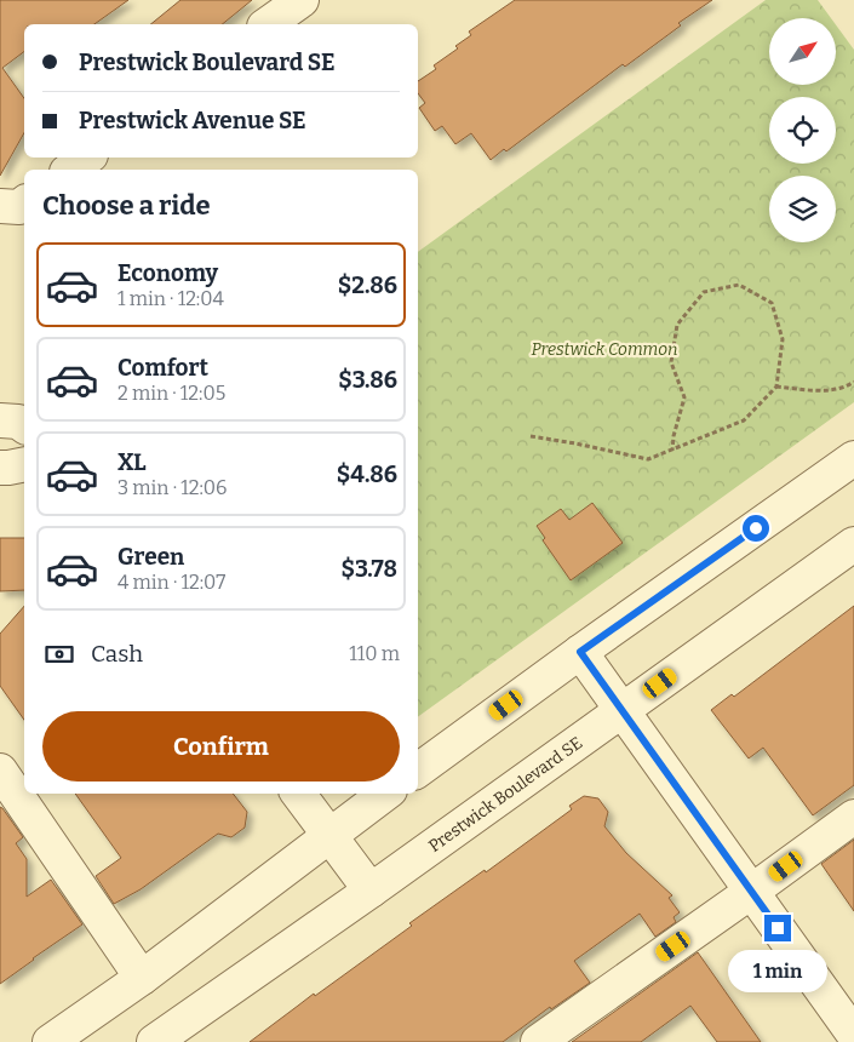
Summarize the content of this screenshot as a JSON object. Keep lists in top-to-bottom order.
{
  "streets": {
    "street": ["Prestwick Boulevard SE"]
  },
  "parks": ["Prestwick Common"],
  "north": "top right",
  "page": {
    "banner": ["Prestwick Boulevard SE", "Prestwick Avenue SE"],
    "heading": "Choose a ride",
    "list": [
      {
        "name": "Economy",
        "note": "1 min · 12:04",
        "value": "$2.86"
      },
      {
        "name": "Comfort",
        "note": "2 min · 12:05",
        "value": "$3.86"
      },
      {
        "name": "XL",
        "note": "3 min · 12:06",
        "value": "$4.86"
      },
      {
        "name": "Green",
        "note": "4 min · 12:07",
        "value": "$3.78"
      }
    ],
    "pay": ["Cash", "110 m"],
    "buttons": "Confirm",
    "bubble": "1 min"
  }
}
